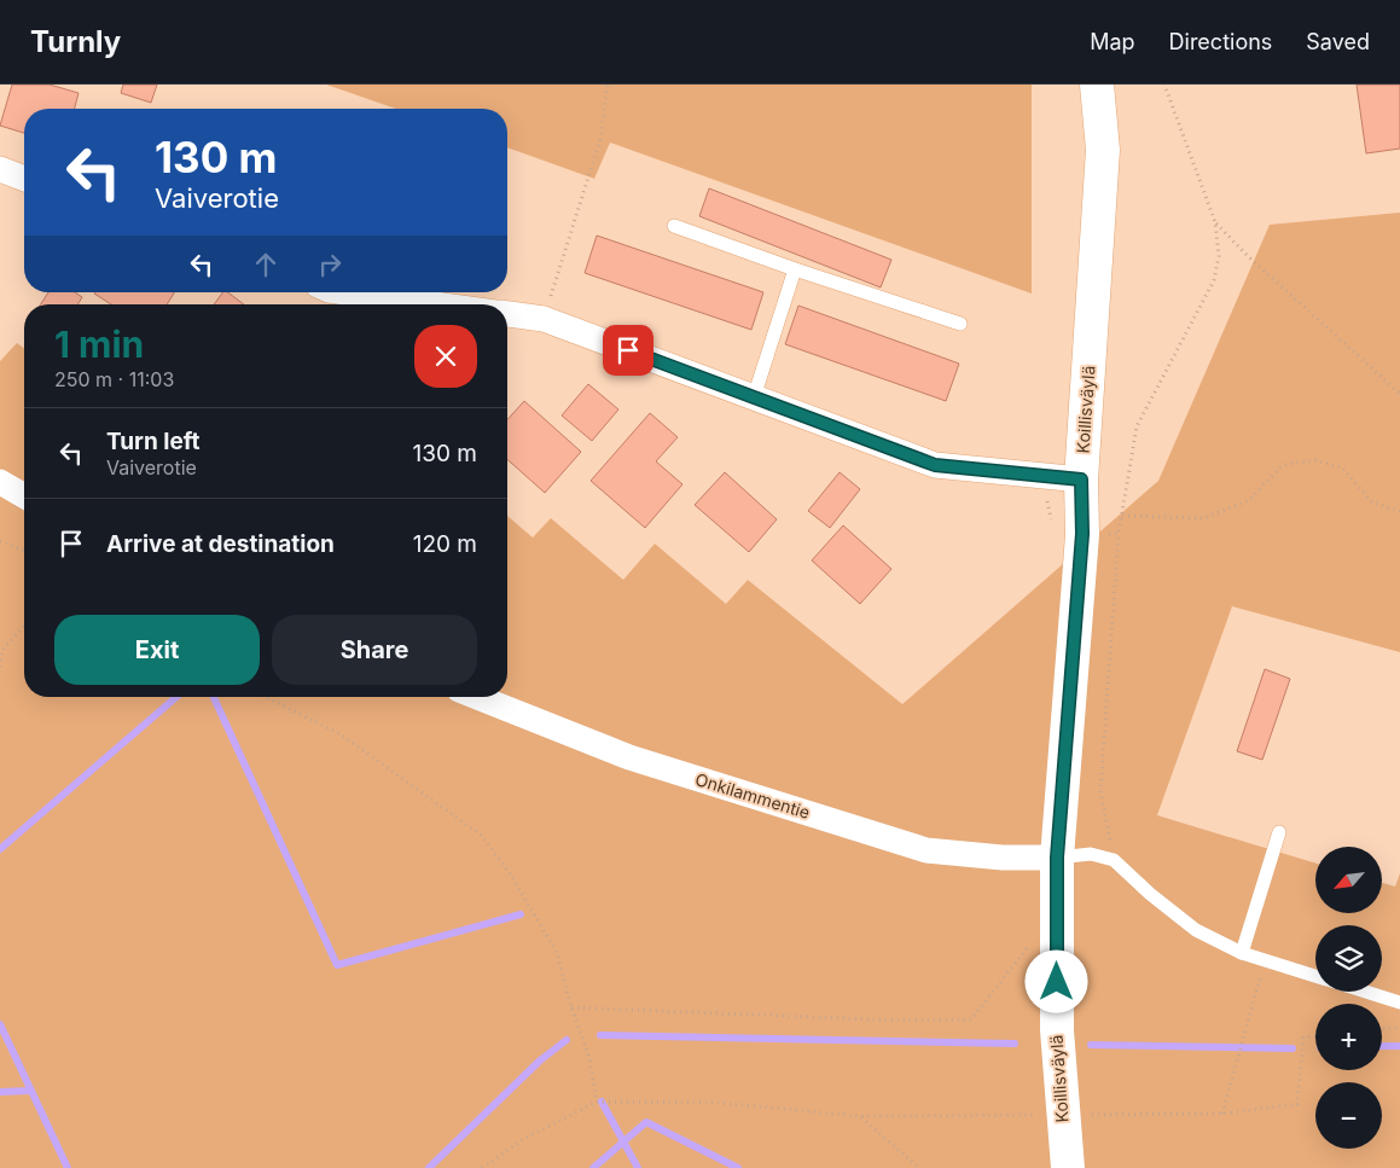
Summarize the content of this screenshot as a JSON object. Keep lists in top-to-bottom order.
{
  "streets": {
    "street": ["Koillisväylä", "Onkilammentie"]
  },
  "crossings": [
    ["Koillisväylä", "Onkilammentie"]
  ],
  "north": "bottom left",
  "page": {
    "header": "Turnly",
    "nav": ["Map", "Directions", "Saved"],
    "turn": ["130 m", "Vaiverotie"],
    "heading": ["1 min", "250 m · 11:03"],
    "list": [
      {
        "name": "Turn left",
        "note": "Vaiverotie",
        "value": "130 m"
      },
      {
        "name": "Arrive at destination",
        "value": "120 m"
      }
    ],
    "buttons": ["Exit", "Share"],
    "map_buttons": ["+", "−"]
  }
}
